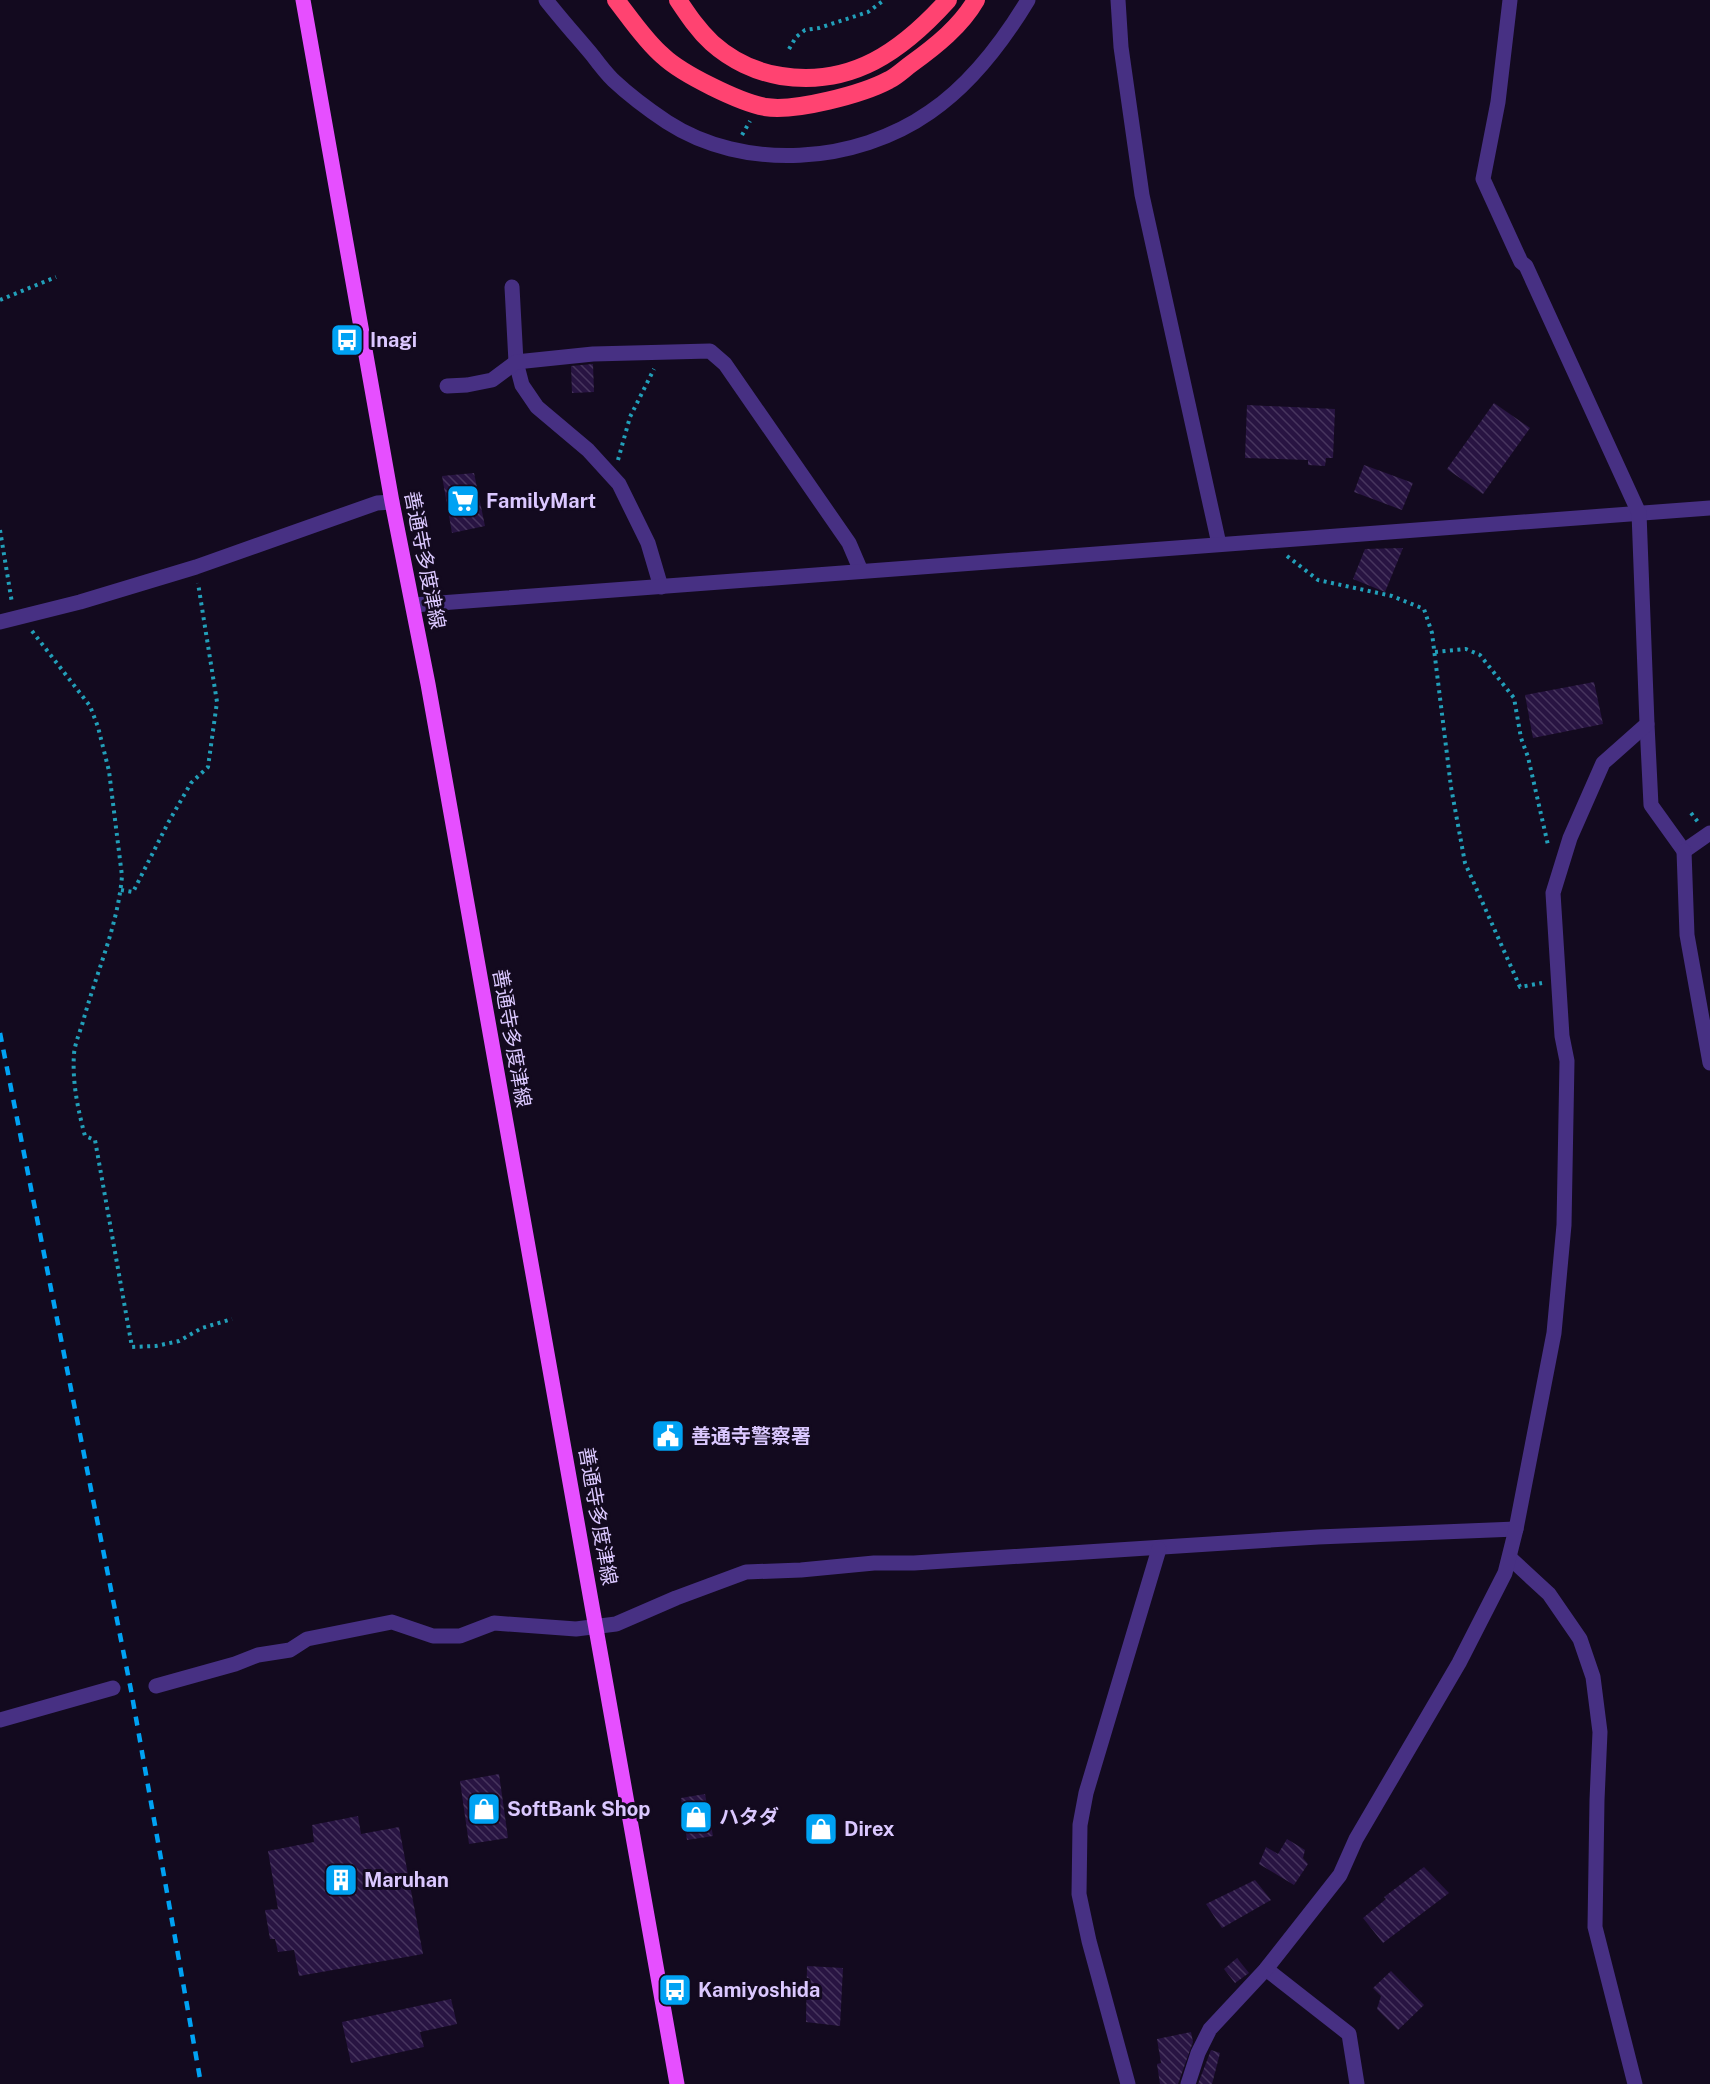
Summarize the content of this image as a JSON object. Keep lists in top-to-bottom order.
{
  "streets": {
    "main road": ["善通寺多度津線"]
  },
  "places": {
    "bus stop": ["Inagi", "Kamiyoshida"],
    "supermarket": ["FamilyMart"],
    "public building": ["善通寺警察署"],
    "shop": ["SoftBank Shop", "ハタダ", "Direx"],
    "building": ["Maruhan"]
  }
}
